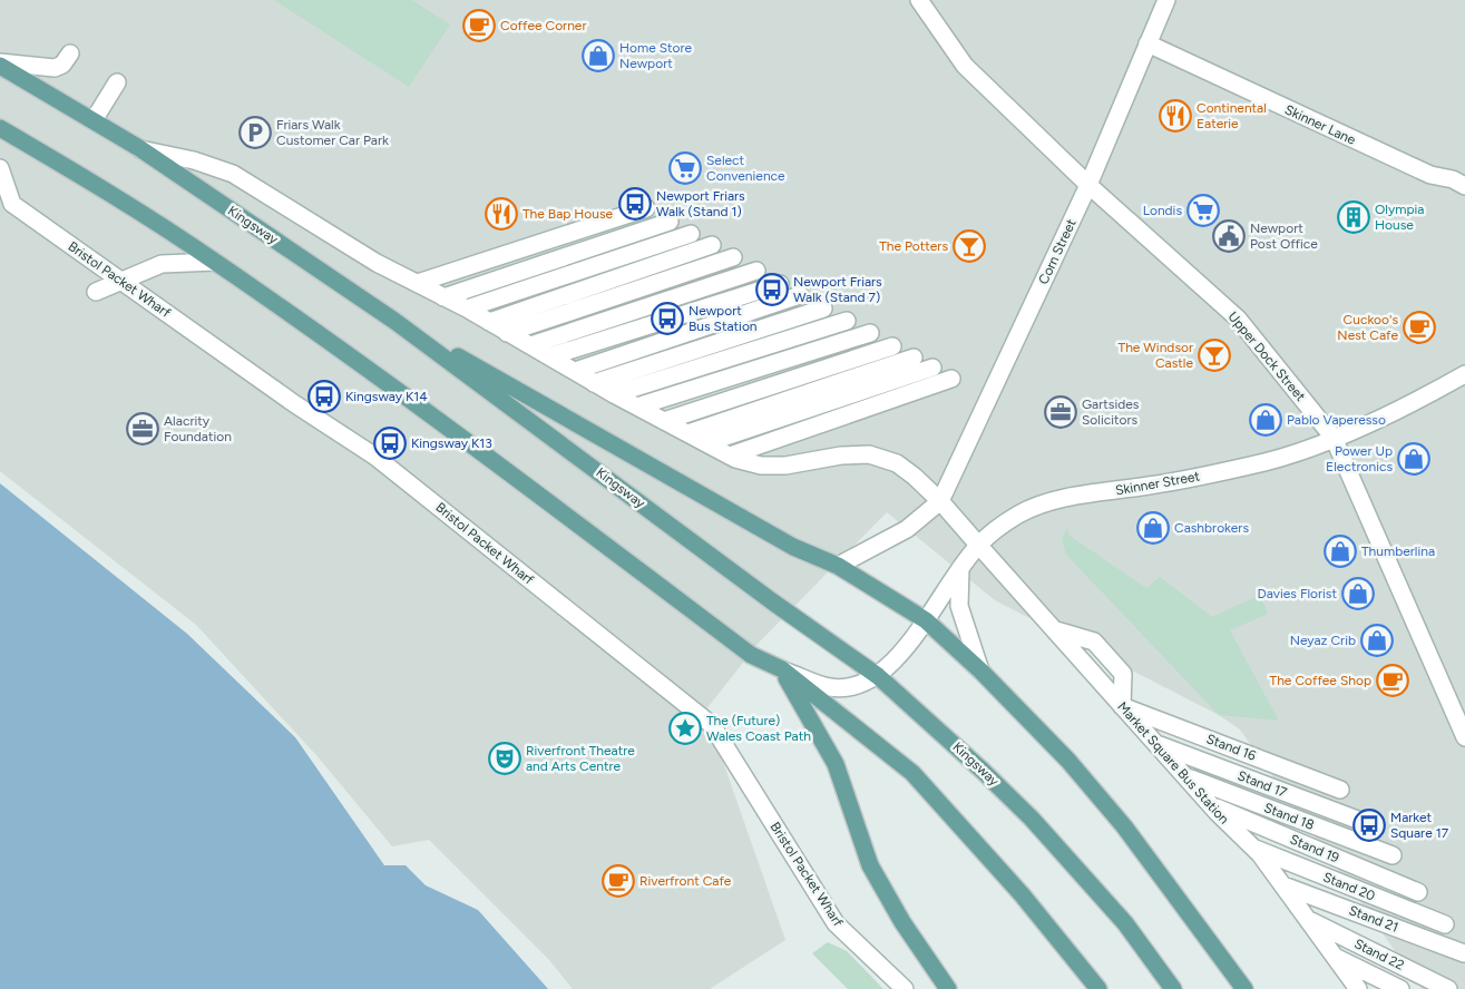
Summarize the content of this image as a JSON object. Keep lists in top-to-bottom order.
{
  "streets": {
    "main road": ["Kingsway"],
    "street": [
      "Skinner Lane",
      "Corn Street",
      "Bristol Packet Wharf",
      "Upper Dock Street",
      "Skinner Street",
      "Stand 16",
      "Market Square Bus Station",
      "Stand 17",
      "Stand 18",
      "Stand 19",
      "Stand 20",
      "Stand 21",
      "Stand 22"
    ]
  },
  "crossings": [
    ["Skinner Lane", "Corn Street"],
    ["Kingsway", "Skinner Street"],
    ["Corn Street", "Upper Dock Street"],
    ["Upper Dock Street", "Skinner Street"],
    ["Skinner Street", "Market Square Bus Station"],
    ["Stand 16", "Market Square Bus Station"],
    ["Market Square Bus Station", "Stand 17"],
    ["Market Square Bus Station", "Stand 18"],
    ["Market Square Bus Station", "Stand 19"],
    ["Market Square Bus Station", "Stand 20"],
    ["Market Square Bus Station", "Stand 21"],
    ["Market Square Bus Station", "Stand 22"]
  ],
  "places": {
    "cafe": [
      "Coffee Corner",
      "Cuckoo's Nest Cafe",
      "The Coffee Shop",
      "Riverfront Cafe"
    ],
    "shop": [
      "Home Store Newport",
      "Pablo Vaperesso",
      "Power Up Electronics",
      "Cashbrokers",
      "Thumberlina",
      "Davies Florist",
      "Neyaz Crib"
    ],
    "restaurant": ["Continental Eaterie", "The Bap House"],
    "parking": ["Friars Walk Customer Car Park"],
    "supermarket": ["Select Convenience", "Londis"],
    "bus stop": [
      "Newport Friars Walk (Stand 1)",
      "Newport Friars Walk (Stand 7)",
      "Newport Bus Station",
      "Kingsway K14",
      "Kingsway K13",
      "Market Square 17"
    ],
    "building": ["Olympia House"],
    "public building": ["Newport Post Office"],
    "bar": ["The Potters", "The Windsor Castle"],
    "office": ["Gartsides Solicitors", "Alacrity Foundation"],
    "place": ["The (Future) Wales Coast Path"],
    "theatre": ["Riverfront Theatre and Arts Centre"]
  }
}
